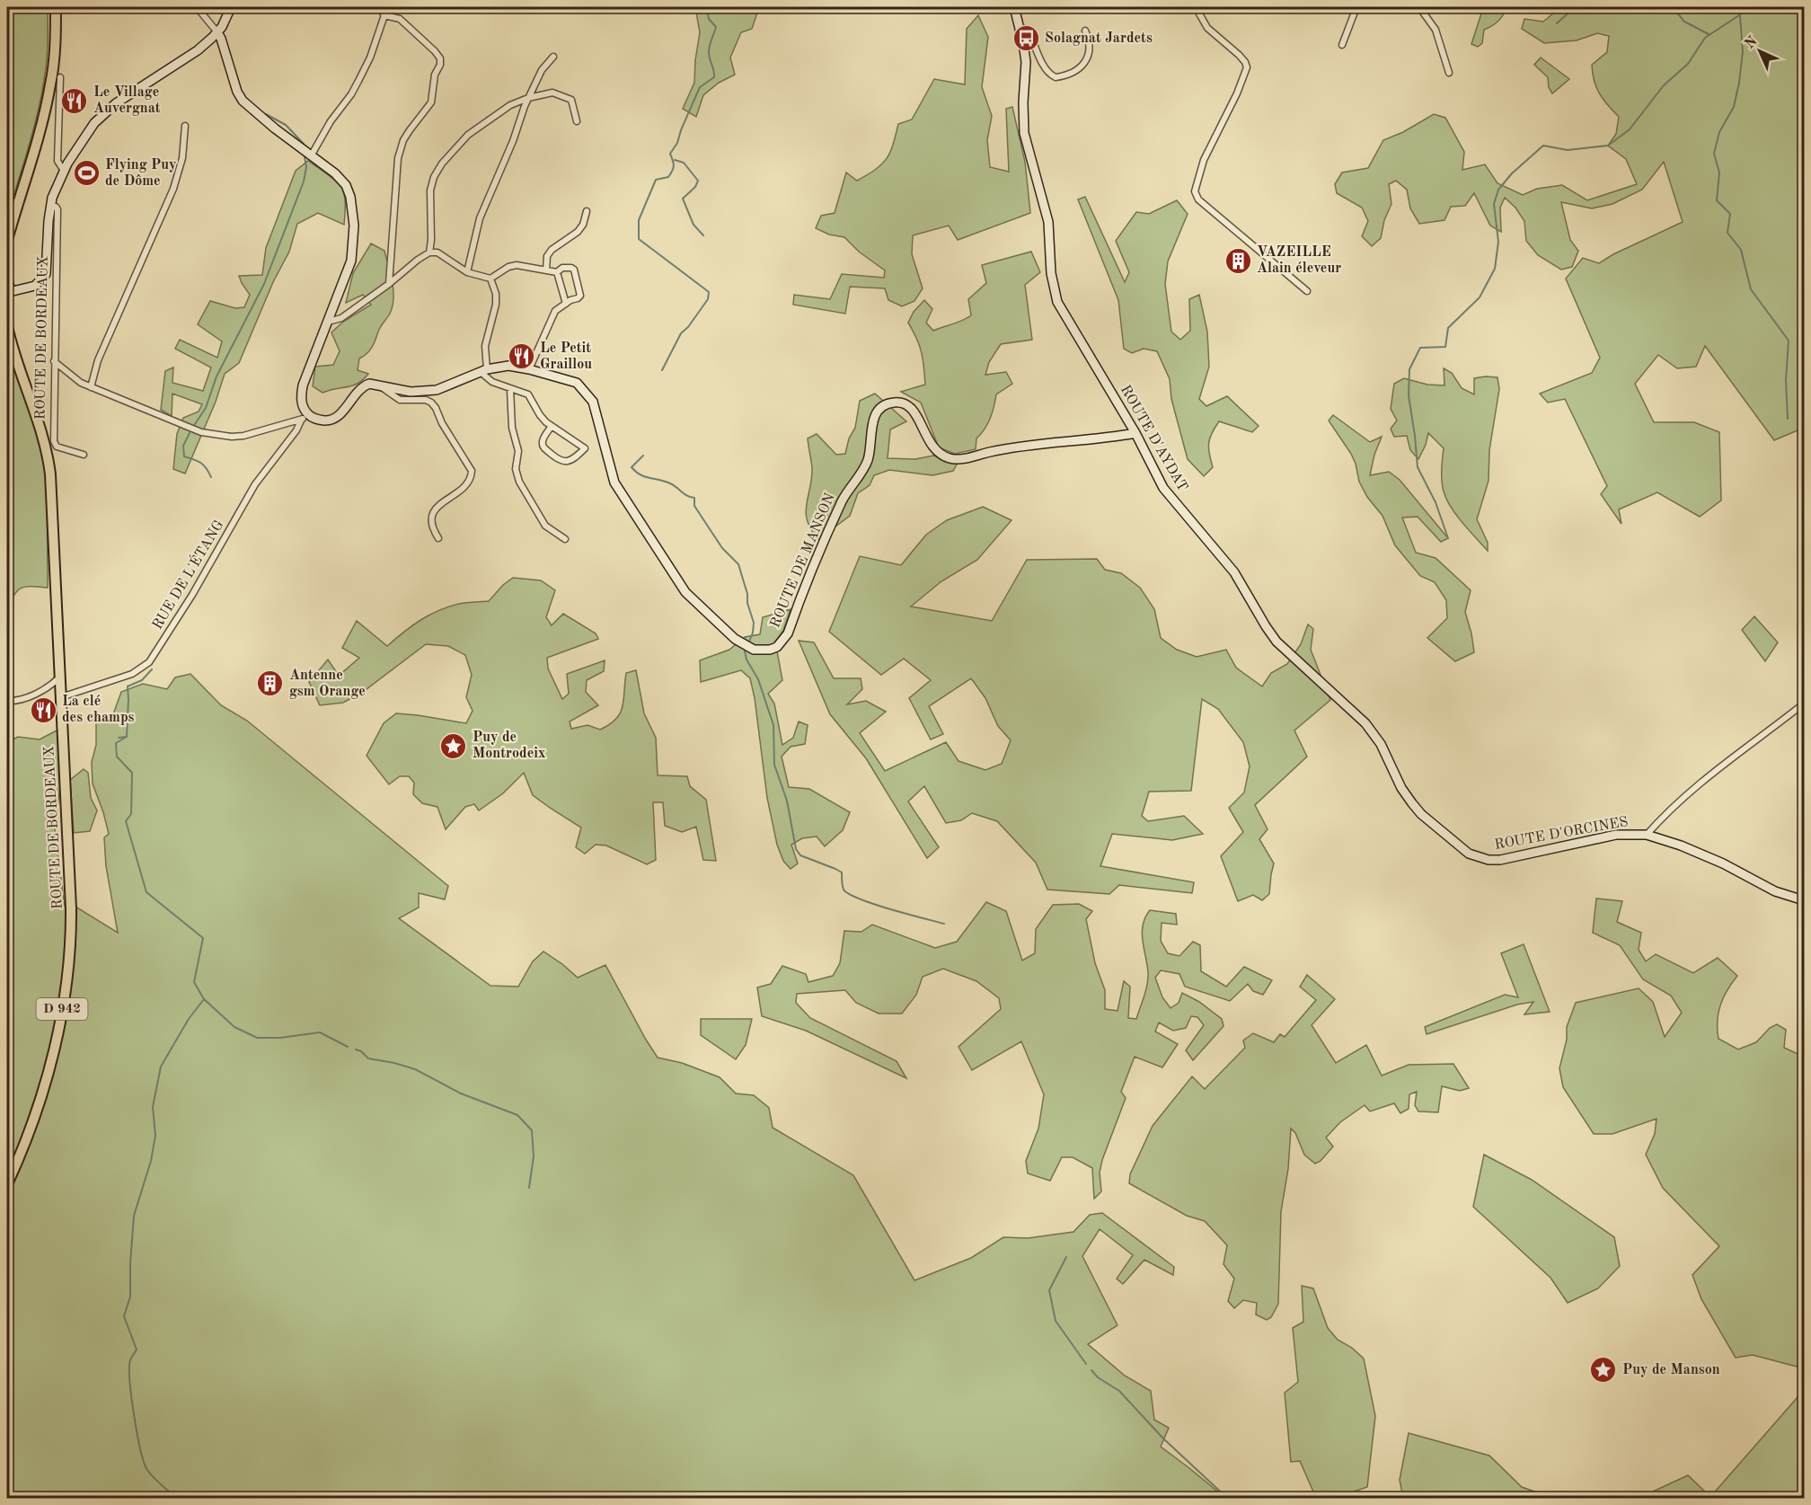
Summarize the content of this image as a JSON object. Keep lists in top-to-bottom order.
{
  "streets": {
    "main road": [
      "ROUTE DE BORDEAUX",
      "ROUTE D'AYDAT",
      "ROUTE DE MANSON",
      "ROUTE D'ORCINES",
      "D 942"
    ],
    "street": ["RUE DE L'ÉTANG"]
  },
  "crossings": [
    ["ROUTE DE BORDEAUX", "RUE DE L'ÉTANG"],
    ["ROUTE D'AYDAT", "ROUTE DE MANSON"],
    ["ROUTE D'AYDAT", "ROUTE D'ORCINES"]
  ],
  "places": {
    "bus stop": ["Solagnat Jardets"],
    "restaurant": ["Le Village Auvergnat", "Le Petit Graillou", "La clé des champs"],
    "sports": ["Flying Puy de Dôme"],
    "building": ["VAZEILLE Alain éleveur", "Antenne gsm Orange"],
    "place": ["Puy de Montrodeix", "Puy de Manson"]
  },
  "north": "top left"
}
